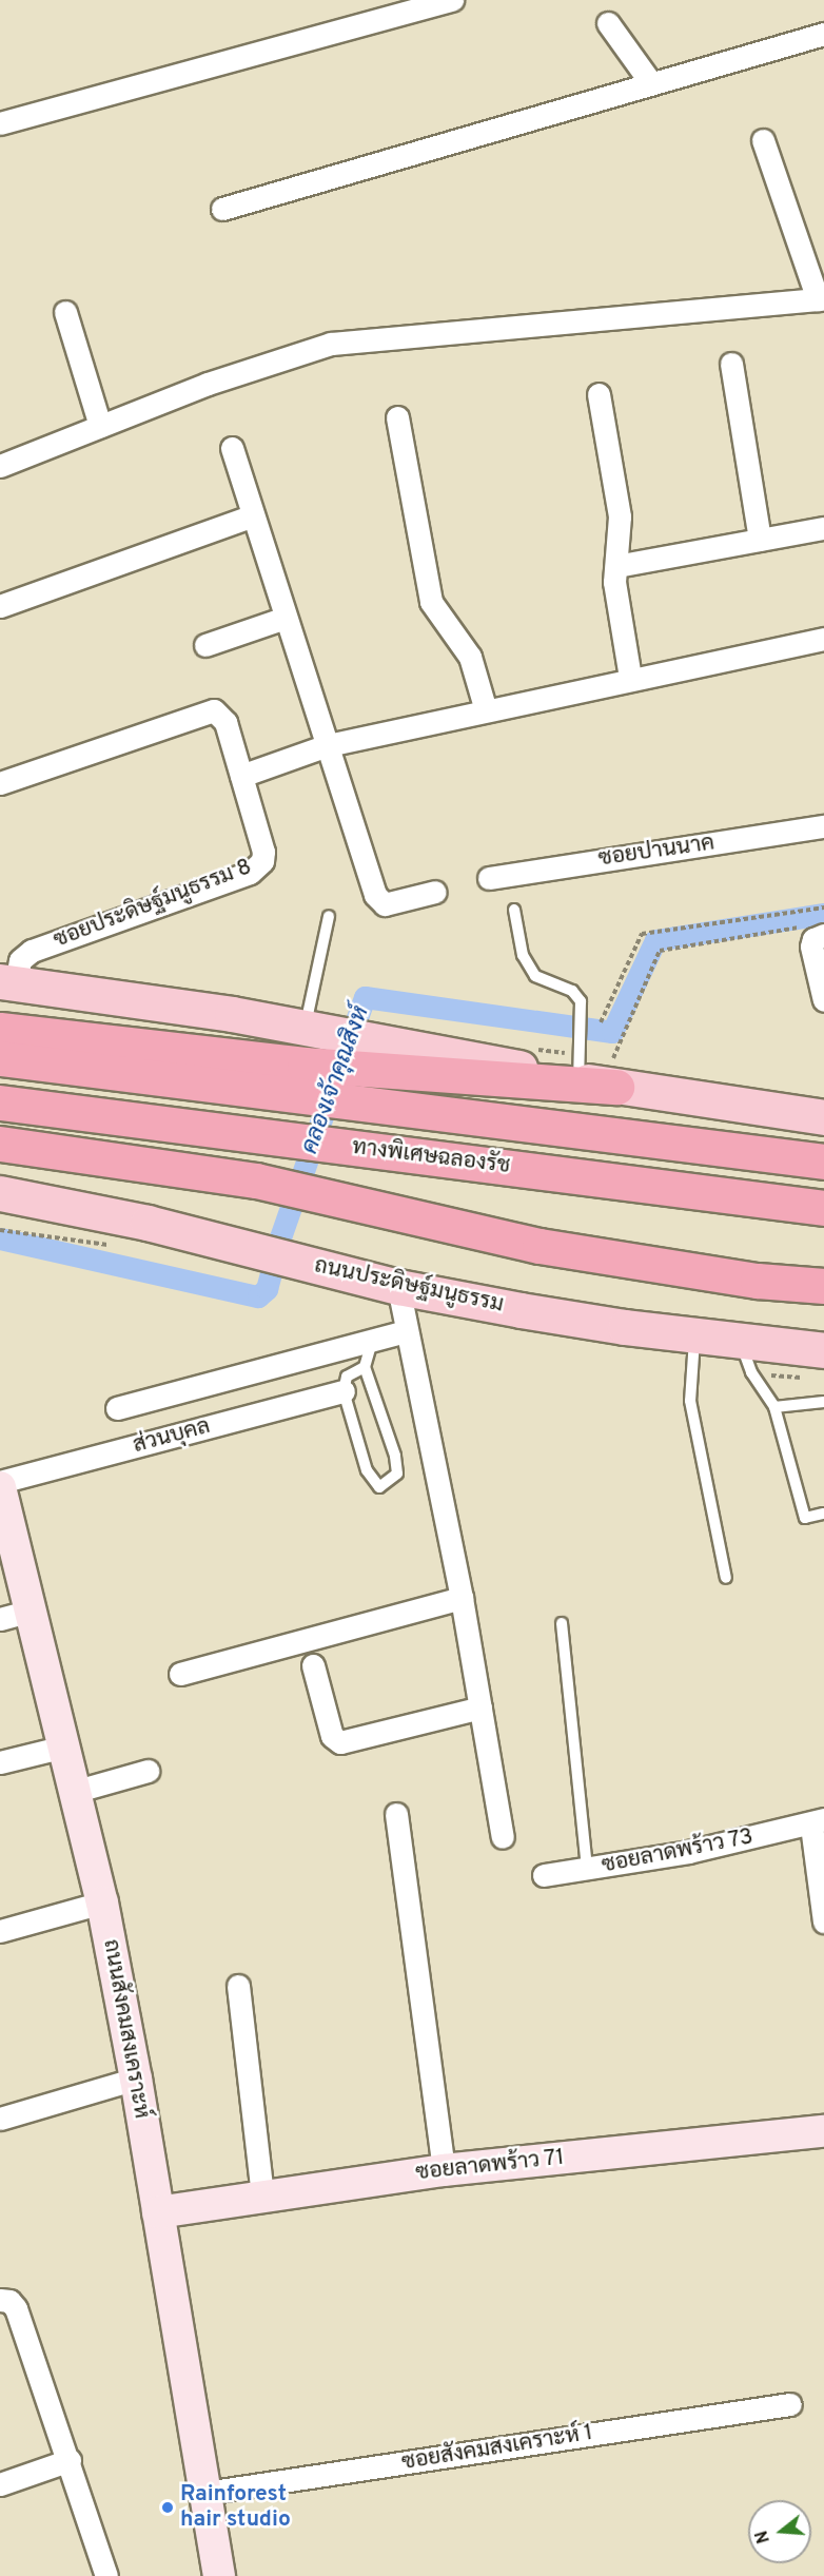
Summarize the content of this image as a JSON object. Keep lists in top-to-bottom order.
{
  "streets": {
    "highway": ["ทางพิเศษฉลองรัช"],
    "main road": ["ถนนประดิษฐ์มนูธรรม", "ถนนสังคมสงเคราะห์", "ซอยลาดพร้าว 71"],
    "street": [
      "ซอยปานนาค",
      "ซอยประดิษฐ์มนูธรรม 8",
      "ส่วนบุคล",
      "ซอยลาดพร้าว 73",
      "ซอยสังคมสงเคราะห์ 1"
    ]
  },
  "crossings": [
    ["ถนนสังคมสงเคราะห์", "ซอยลาดพร้าว 71"],
    ["ถนนสังคมสงเคราะห์", "ซอยสังคมสงเคราะห์ 1"]
  ],
  "water": ["คลองเจ้าคุณสิงห์"],
  "places": ["Rainforest hair studio"],
  "north": "left"
}
